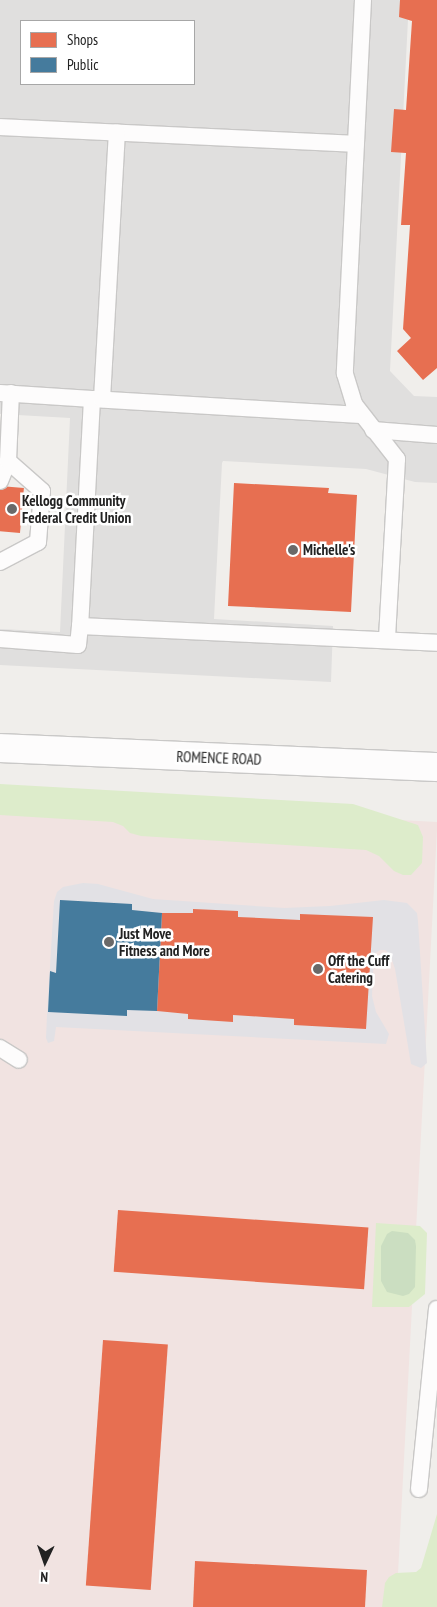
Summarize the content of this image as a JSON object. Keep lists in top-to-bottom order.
{
  "streets": {
    "street": ["ROMENCE ROAD"]
  },
  "places": [
    "Kellogg Community Federal Credit Union",
    "Michelle's",
    "Just Move Fitness and More",
    "Off the Cuff Catering"
  ],
  "legend": ["Shops", "Public"],
  "north": "bottom"
}
